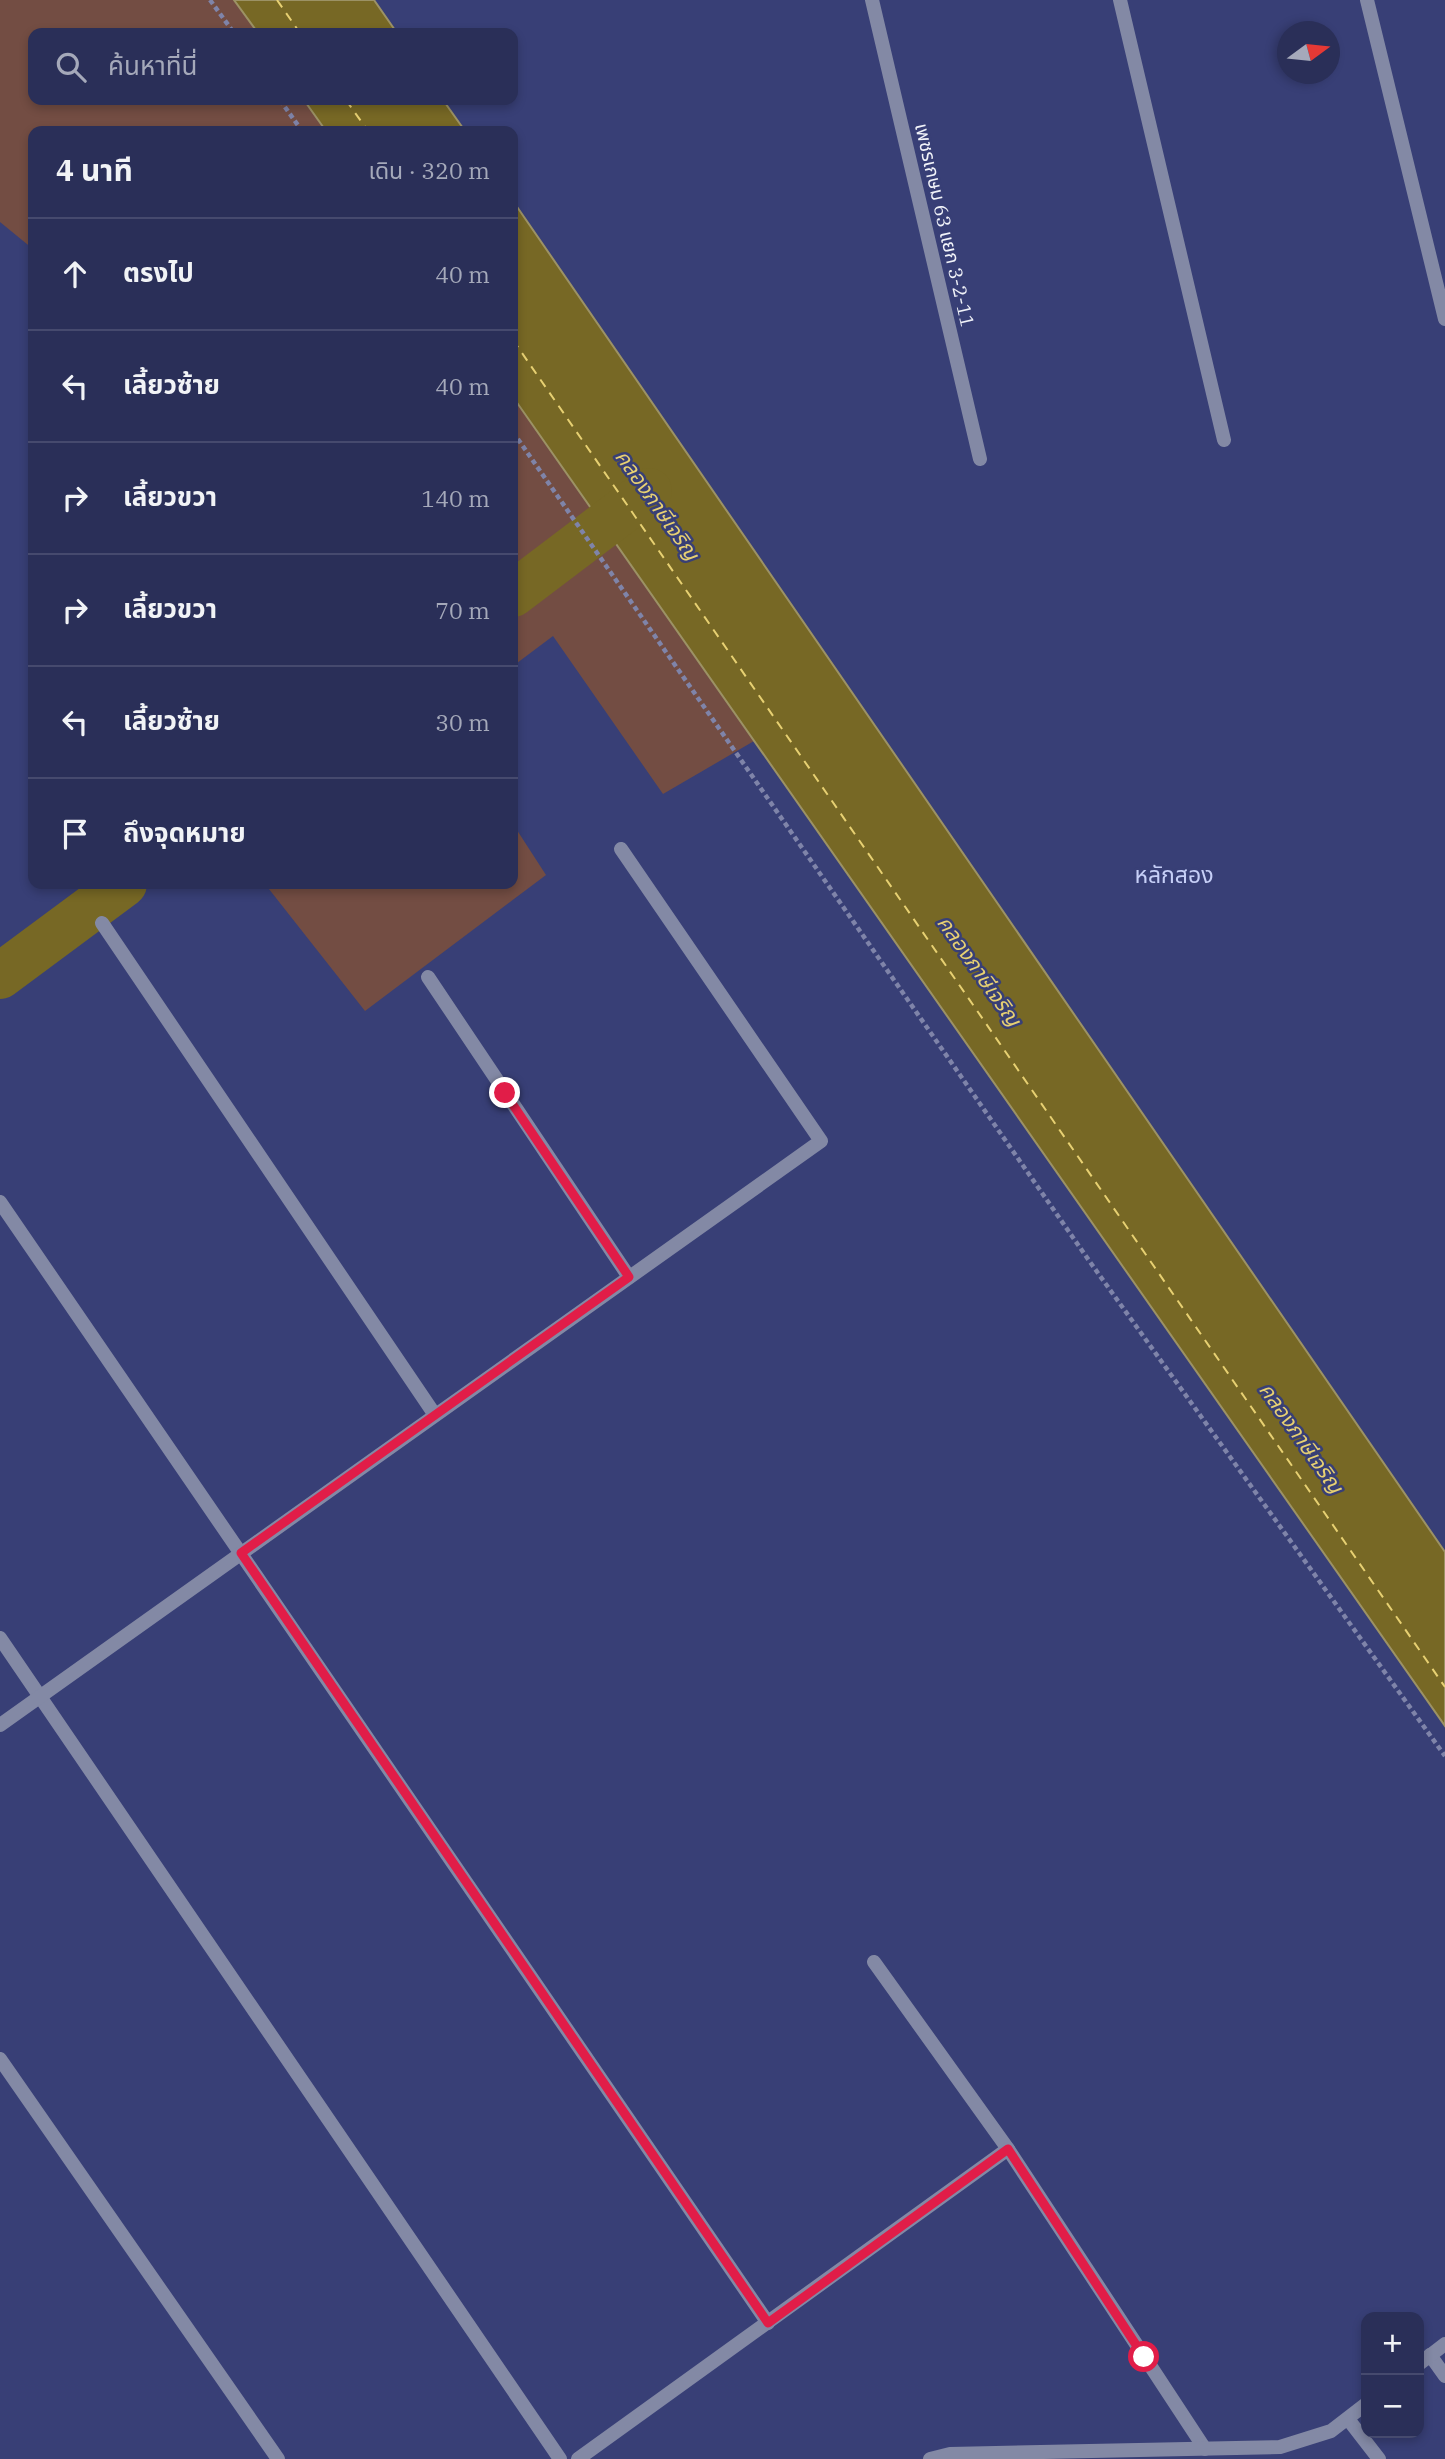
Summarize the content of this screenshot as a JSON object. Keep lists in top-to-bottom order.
{
  "streets": {
    "street": ["เพชรเกษม 63 แยก 3-2-11"]
  },
  "districts": ["หลักสอง"],
  "water": ["คลองภาษีเจริญ"],
  "north": "right",
  "page": {
    "search": "ค้นหาที่นี่",
    "heading": ["4 นาที", "เดิน · 320 m"],
    "list": [
      ["ตรงไป", "40 m"],
      ["เลี้ยวซ้าย", "40 m"],
      ["เลี้ยวขวา", "140 m"],
      ["เลี้ยวขวา", "70 m"],
      ["เลี้ยวซ้าย", "30 m"],
      "ถึงจุดหมาย"
    ],
    "map_buttons": ["+", "−"]
  }
}
